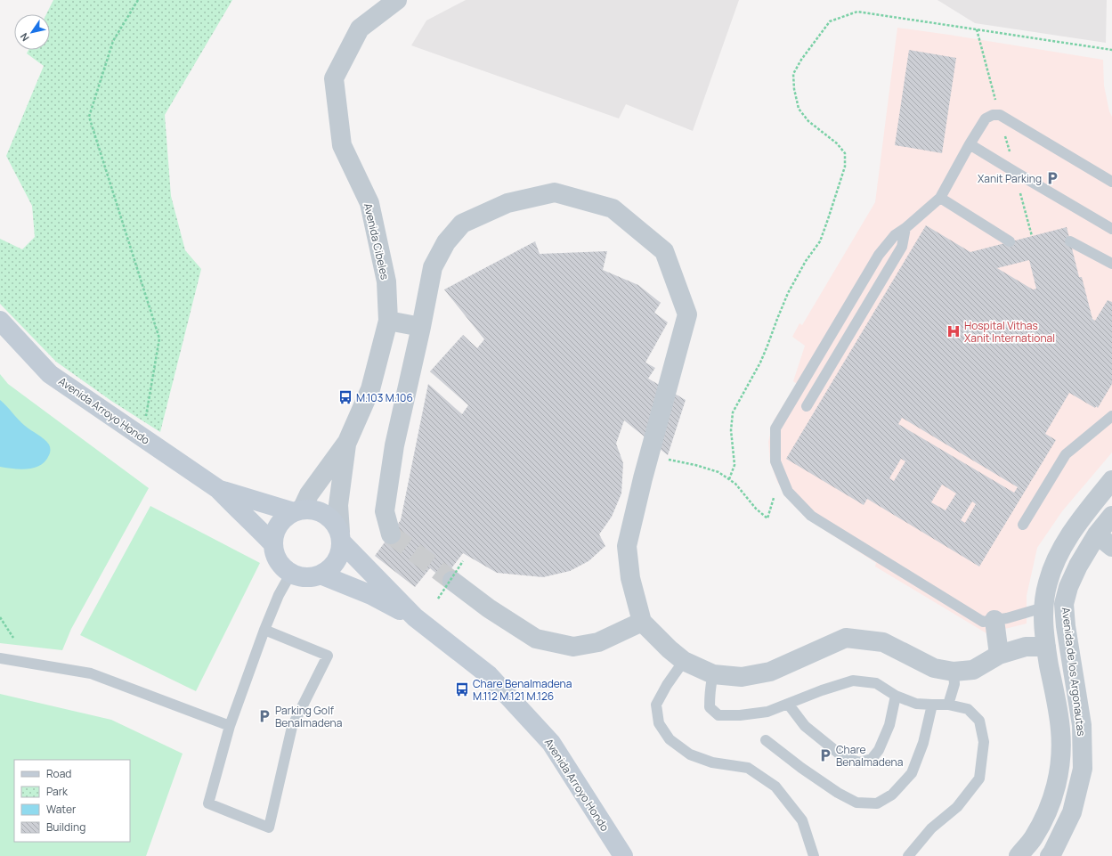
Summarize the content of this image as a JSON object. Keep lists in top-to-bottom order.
{
  "streets": {
    "main road": ["Avenida Arroyo Hondo"],
    "street": ["Avenida Cibeles", "Avenida de los Argonautas"]
  },
  "crossings": [
    ["Avenida Cibeles", "Avenida Arroyo Hondo"]
  ],
  "places": {
    "parking": ["Xanit Parking", "Parking Golf Benalmadena", "Chare Benalmadena"],
    "hospital": ["Hospital Vithas Xanit International"],
    "bus stop": ["M.103 M.106", "Chare Benalmadena M.112 M.121 M.126"]
  },
  "legend": [
    "Road",
    "Park",
    "Water",
    "Building"
  ],
  "north": "bottom left"
}
